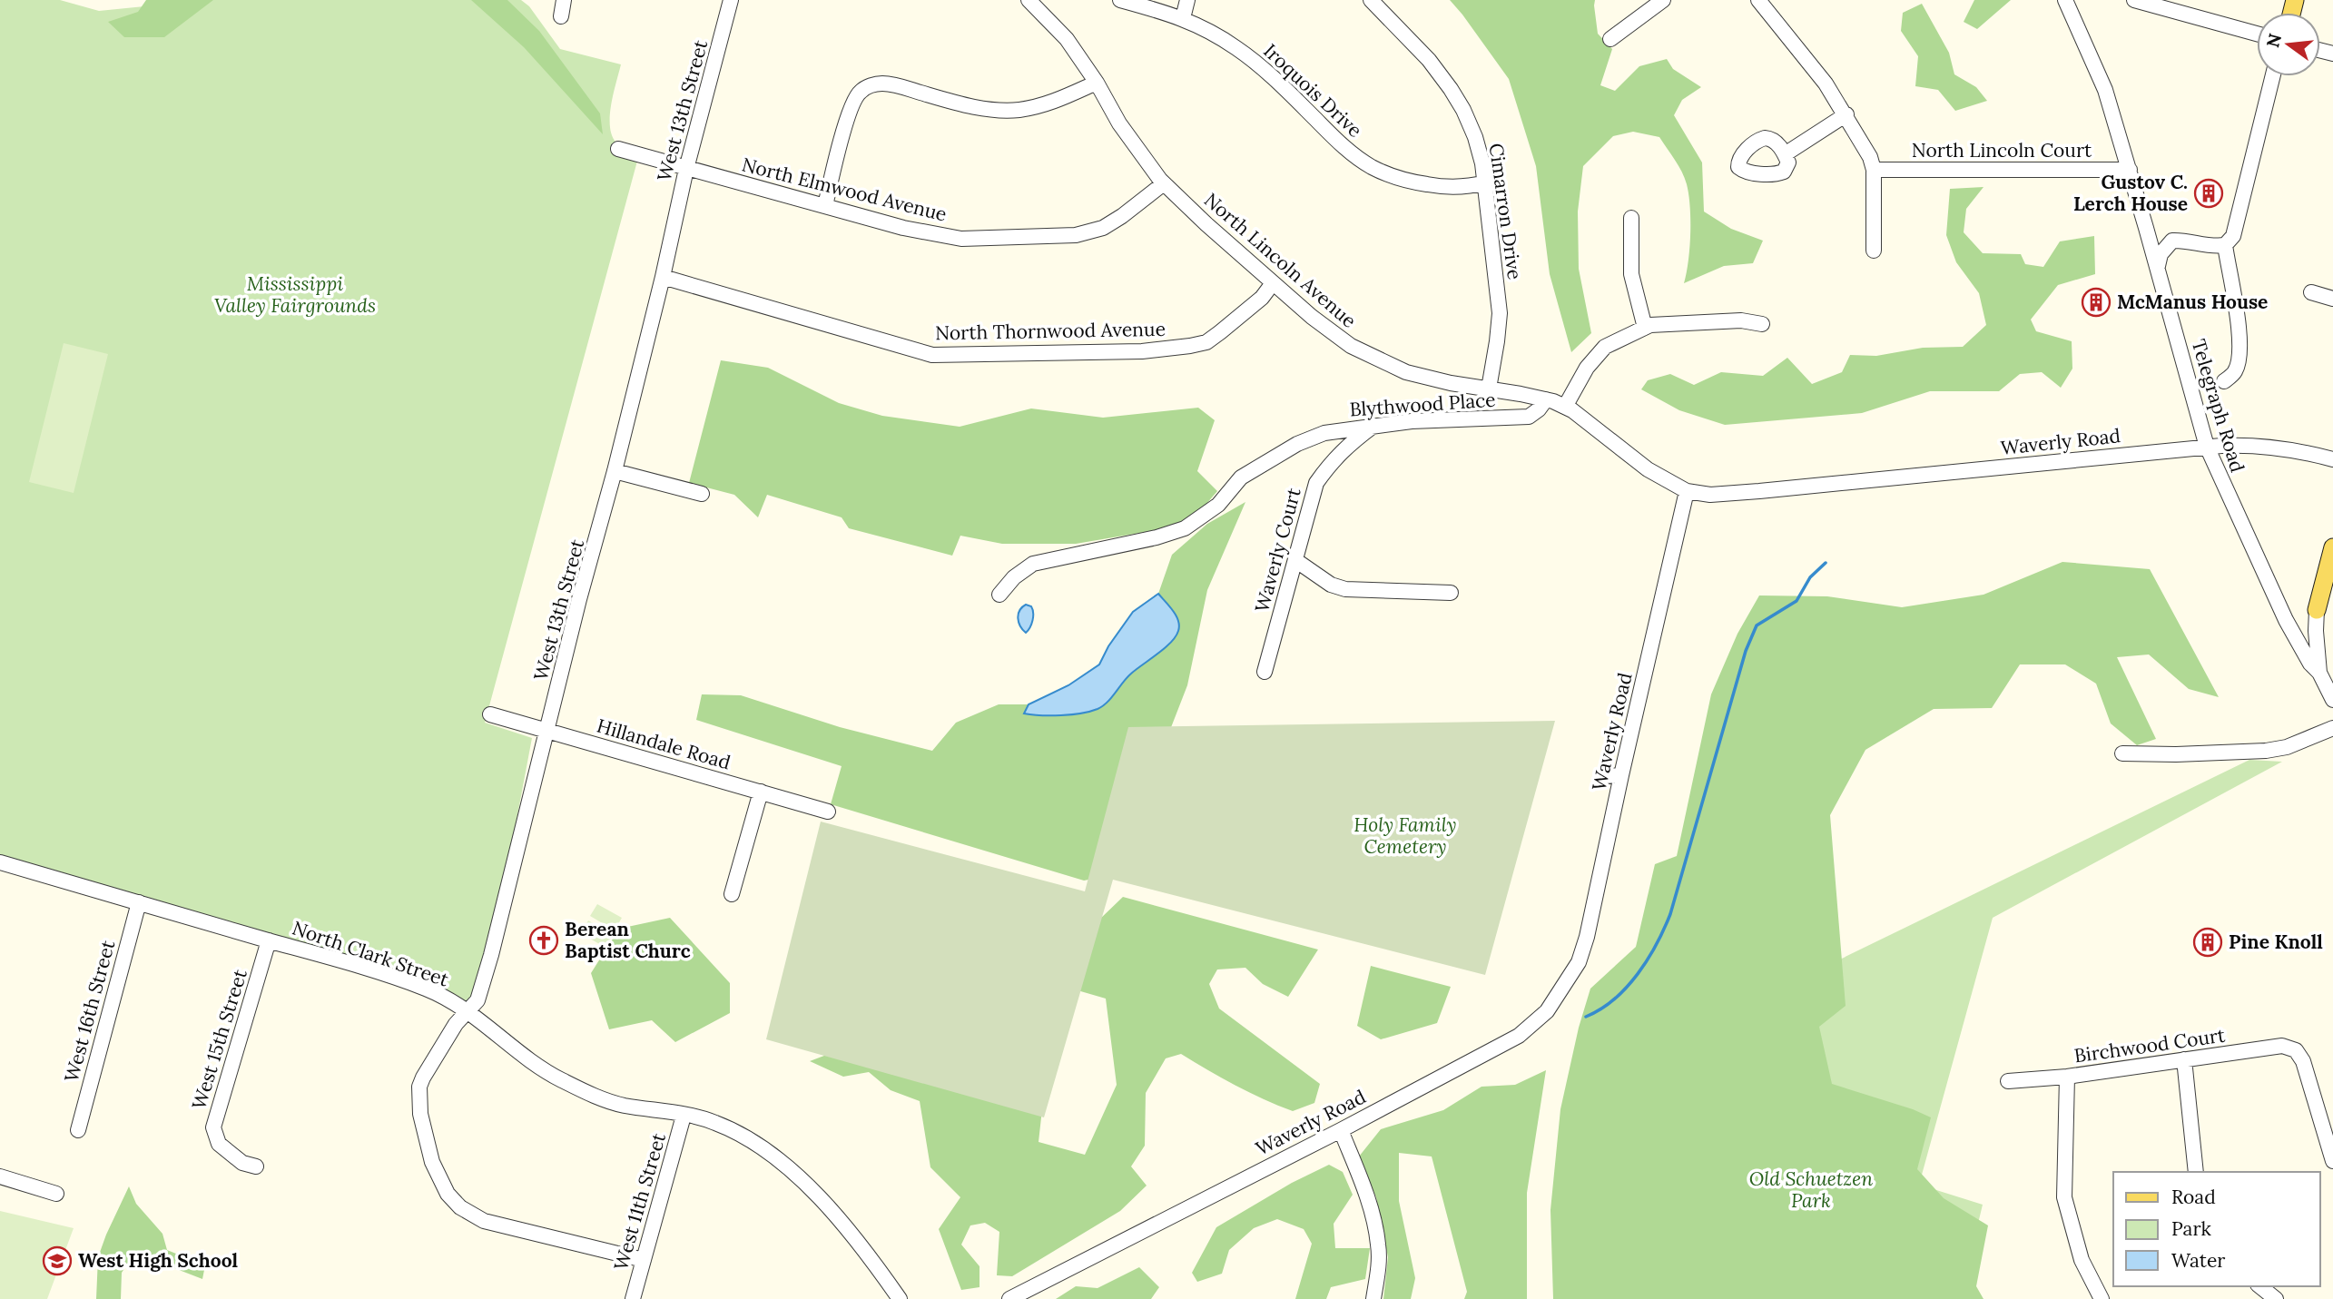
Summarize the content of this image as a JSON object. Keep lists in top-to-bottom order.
{
  "streets": {
    "street": [
      "Iroquois Drive",
      "West 13th Street",
      "North Lincoln Court",
      "North Elmwood Avenue",
      "Cimarron Drive",
      "North Lincoln Avenue",
      "North Thornwood Avenue",
      "Blythwood Place",
      "Telegraph Road",
      "Waverly Road",
      "Waverly Court",
      "Hillandale Road",
      "North Clark Street",
      "West 16th Street",
      "West 15th Street",
      "Birchwood Court",
      "West 11th Street"
    ]
  },
  "crossings": [
    ["Iroquois Drive", "Cimarron Drive"],
    ["West 13th Street", "North Elmwood Avenue"],
    ["West 13th Street", "North Thornwood Avenue"],
    ["West 13th Street", "Hillandale Road"],
    ["West 13th Street", "North Clark Street"],
    ["West 13th Street", "West 11th Street"],
    ["North Lincoln Court", "Telegraph Road"],
    ["North Elmwood Avenue", "North Lincoln Avenue"],
    ["Cimarron Drive", "North Lincoln Avenue"],
    ["North Lincoln Avenue", "North Thornwood Avenue"],
    ["North Lincoln Avenue", "Blythwood Place"],
    ["North Lincoln Avenue", "Waverly Road"],
    ["Blythwood Place", "Waverly Court"],
    ["Telegraph Road", "Waverly Road"],
    ["North Clark Street", "West 16th Street"],
    ["North Clark Street", "West 15th Street"],
    ["North Clark Street", "West 11th Street"]
  ],
  "parks": ["Mississippi Valley Fairgrounds", "Holy Family Cemetery", "Old Schuetzen Park"],
  "places": {
    "building": ["Gustov C. Lerch House", "McManus House", "Pine Knoll"],
    "church": ["Berean Baptist Churc"],
    "school or university": ["West High School"]
  },
  "legend": ["Road", "Park", "Water"],
  "north": "left"
}
